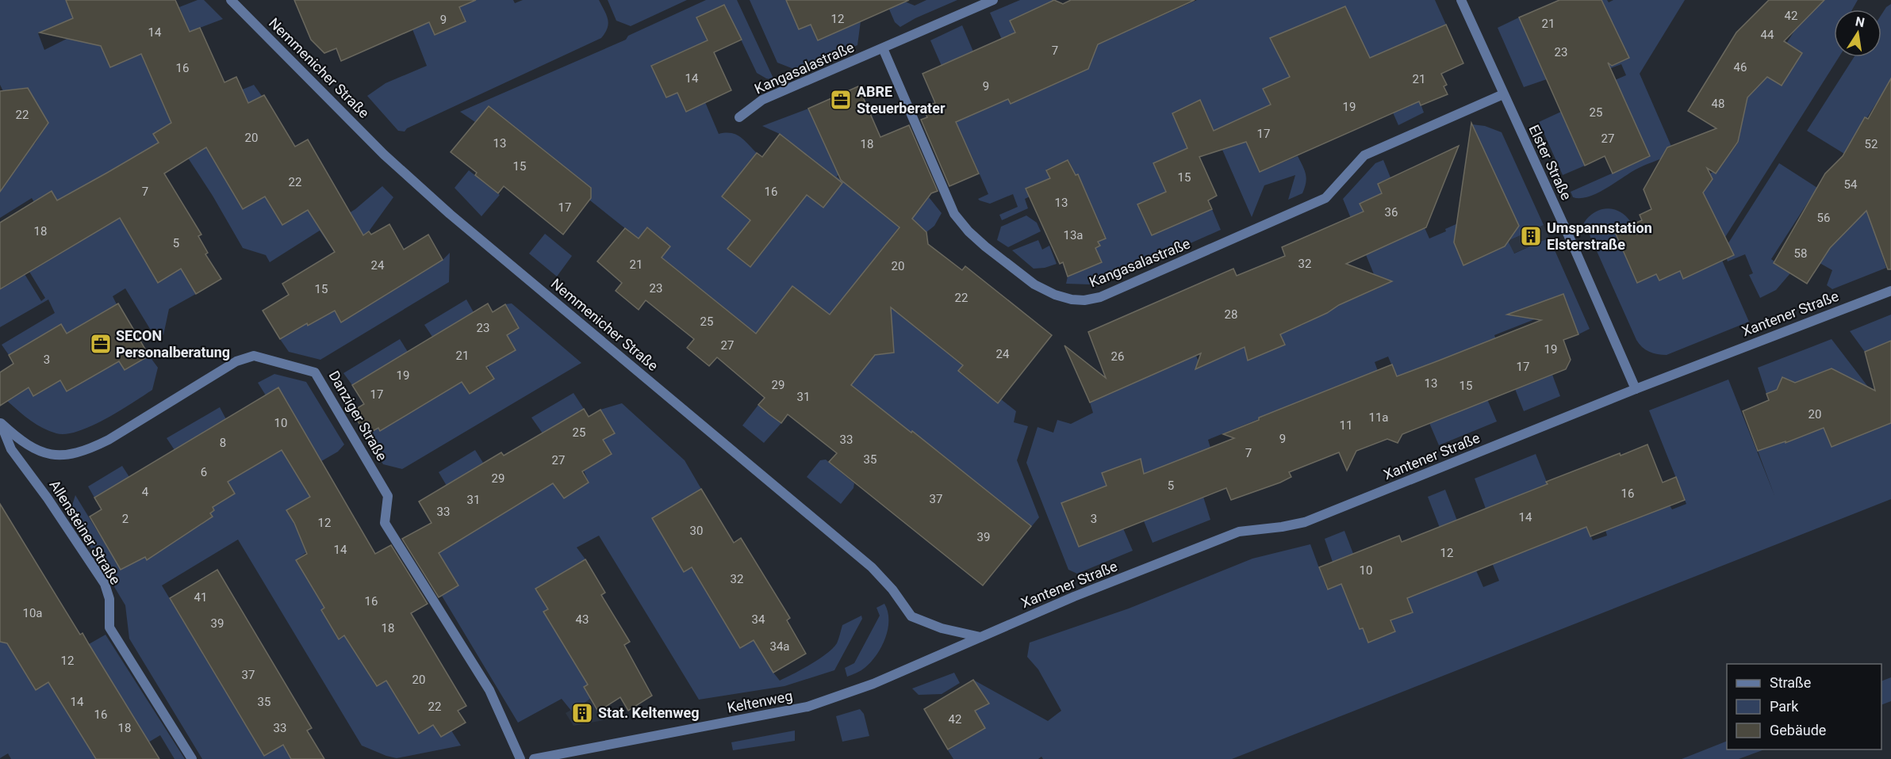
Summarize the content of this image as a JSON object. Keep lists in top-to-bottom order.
{
  "streets": {
    "street": [
      "Nemmenicher Straße",
      "Kangasalastraße",
      "Elster Straße",
      "Xantener Straße",
      "Danziger Straße",
      "Allensteiner Straße",
      "Keltenweg"
    ]
  },
  "crossings": [
    ["Nemmenicher Straße", "Xantener Straße"],
    ["Nemmenicher Straße", "Keltenweg"],
    ["Kangasalastraße", "Elster Straße"],
    ["Elster Straße", "Xantener Straße"],
    ["Xantener Straße", "Keltenweg"],
    ["Danziger Straße", "Allensteiner Straße"]
  ],
  "places": {
    "office": ["ABRE Steuerberater", "SECON Personalberatung"],
    "building": ["Umspannstation Elsterstraße", "Stat. Keltenweg"]
  },
  "house_numbers": [
    "42",
    "12",
    "9",
    "21",
    "14",
    "44",
    "7",
    "23",
    "46",
    "16",
    "14",
    "21",
    "9",
    "48",
    "19",
    "25",
    "22",
    "17",
    "20",
    "27",
    "13",
    "18",
    "52",
    "15",
    "15",
    "22",
    "54",
    "7",
    "16",
    "13",
    "17",
    "36",
    "56",
    "18",
    "13a",
    "5",
    "58",
    "32",
    "21",
    "24",
    "20",
    "23",
    "15",
    "22",
    "28",
    "25",
    "23",
    "27",
    "19",
    "24",
    "21",
    "26",
    "3",
    "17",
    "19",
    "13",
    "29",
    "15",
    "17",
    "31",
    "20",
    "11a",
    "10",
    "11",
    "25",
    "9",
    "33",
    "8",
    "7",
    "35",
    "27",
    "6",
    "29",
    "5",
    "4",
    "16",
    "37",
    "31",
    "33",
    "14",
    "2",
    "3",
    "12",
    "30",
    "39",
    "14",
    "12",
    "10",
    "32",
    "41",
    "16",
    "10a",
    "43",
    "34",
    "39",
    "18",
    "34a",
    "12",
    "37",
    "20",
    "14",
    "35",
    "22",
    "16",
    "42",
    "18",
    "33"
  ],
  "legend": ["Straße", "Park", "Gebäude"],
  "north": "top"
}
